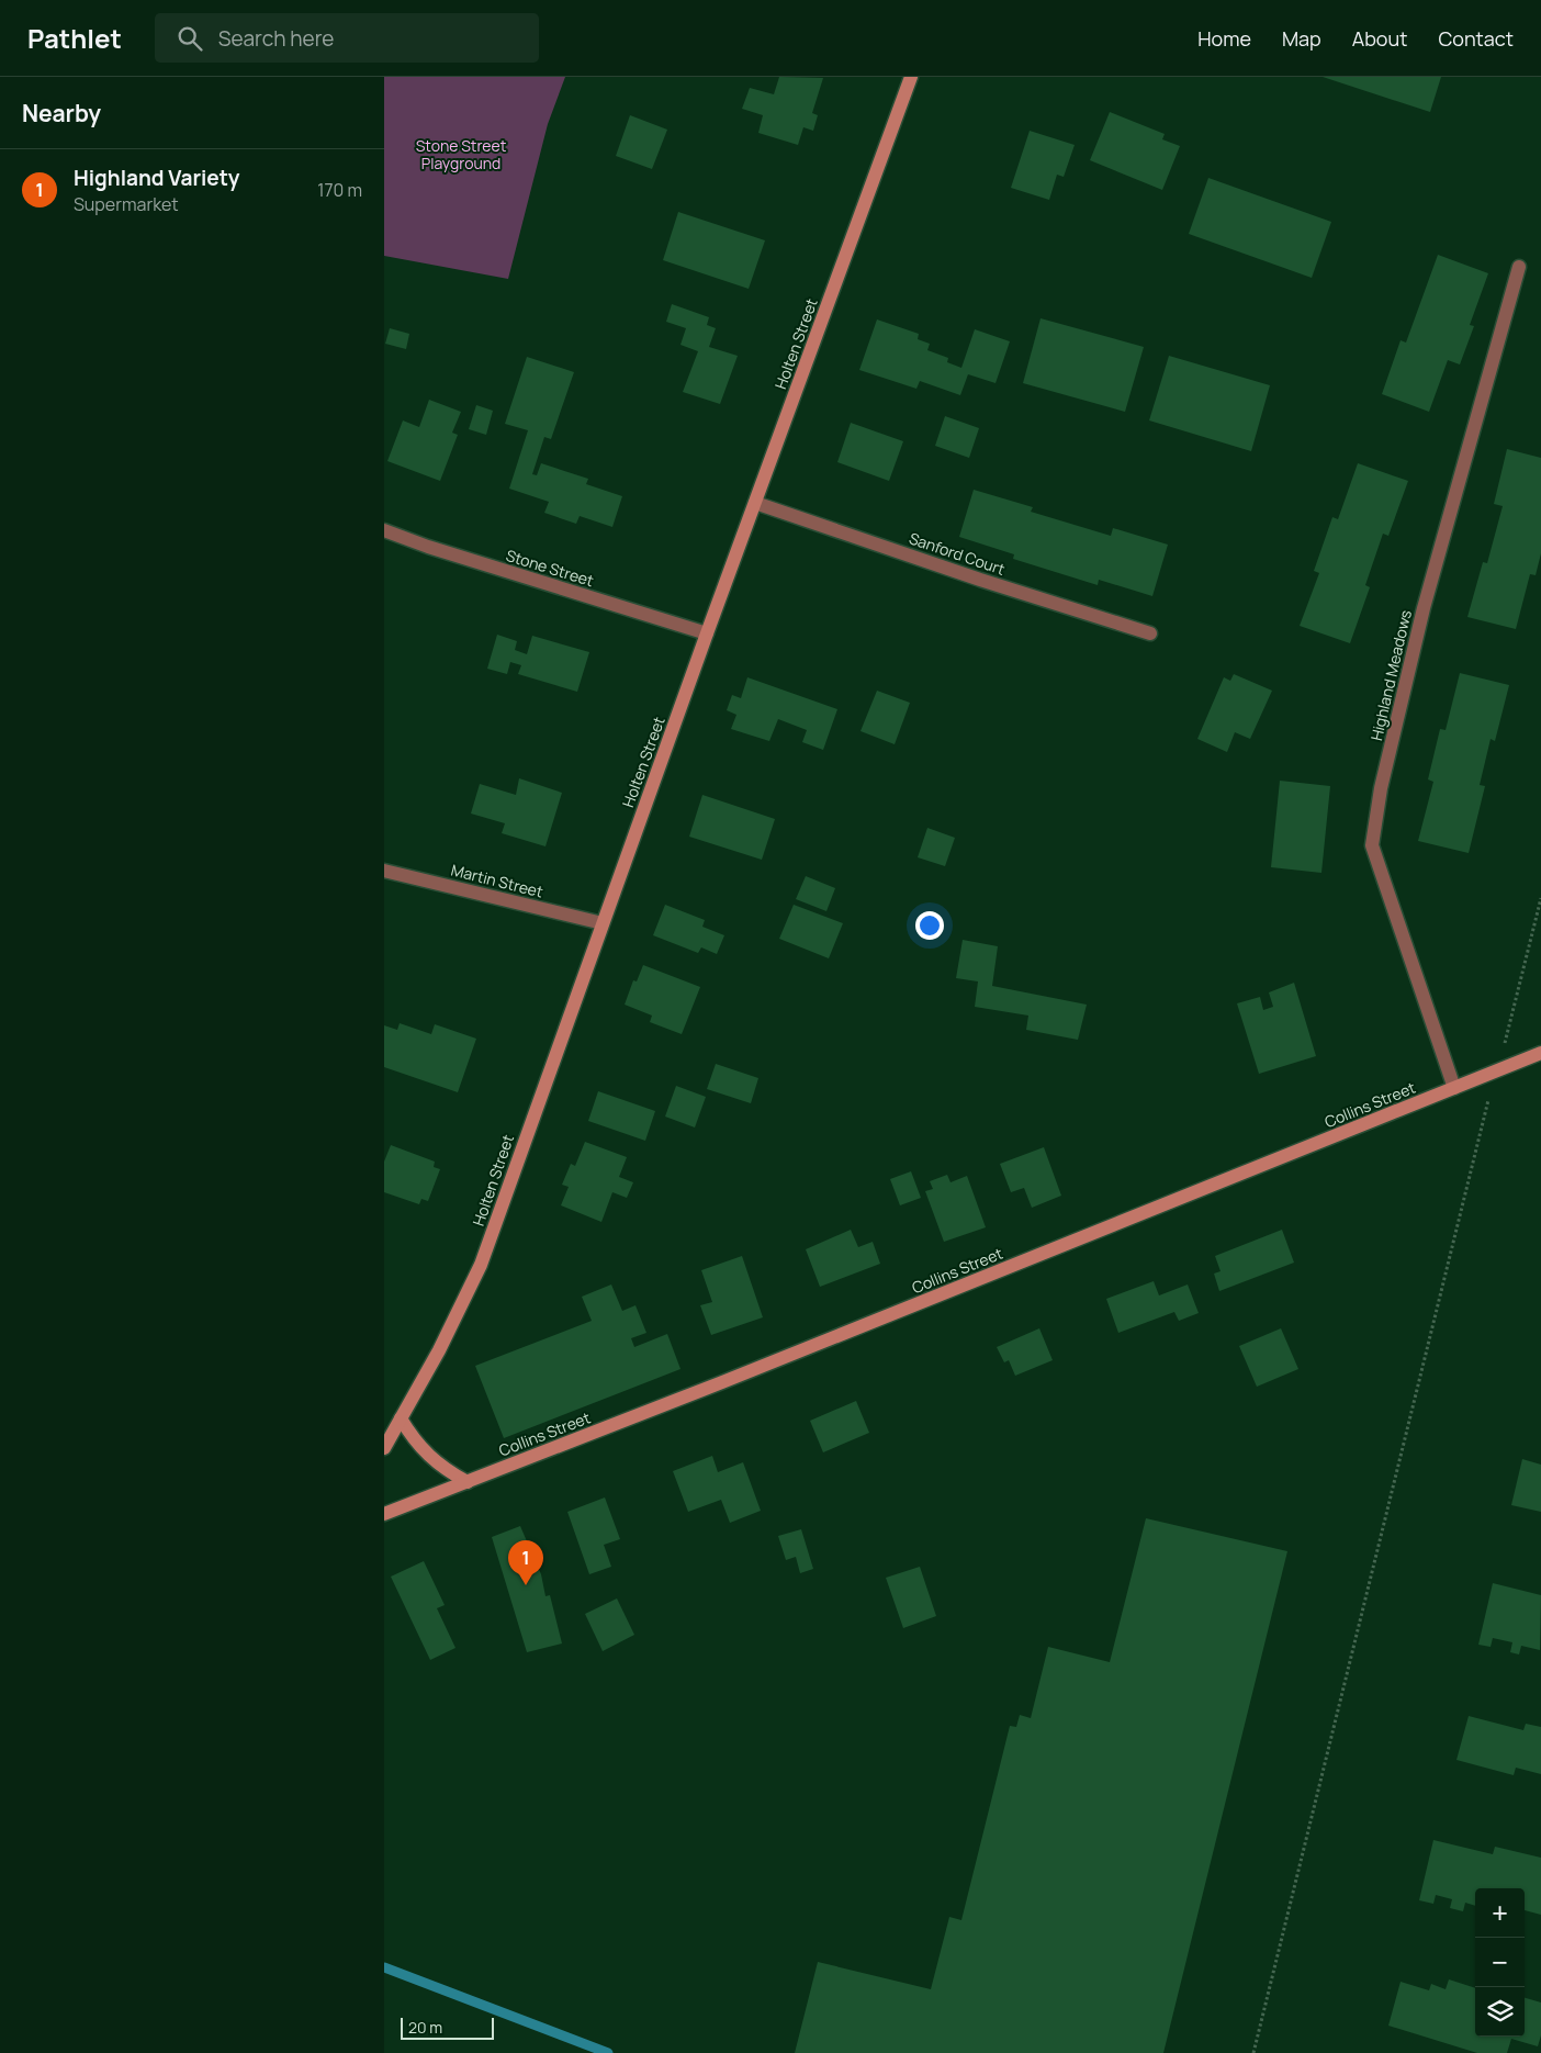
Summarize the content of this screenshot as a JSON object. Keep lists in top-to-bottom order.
{
  "streets": {
    "main road": ["Holten Street", "Collins Street"],
    "street": [
      "Sanford Court",
      "Stone Street",
      "Highland Meadows",
      "Martin Street"
    ]
  },
  "crossings": [
    ["Holten Street", "Sanford Court"],
    ["Holten Street", "Stone Street"],
    ["Holten Street", "Martin Street"],
    ["Highland Meadows", "Collins Street"]
  ],
  "parks": ["Stone Street Playground"],
  "scale_bar": "20 m",
  "page": {
    "header": "Pathlet",
    "search": "Search here",
    "nav": [
      "Home",
      "Map",
      "About",
      "Contact"
    ],
    "heading": "Nearby",
    "list": [
      {
        "mark": "1",
        "name": "Highland Variety",
        "note": "Supermarket",
        "value": "170 m"
      }
    ],
    "pins": "1",
    "map_buttons": ["+", "−"],
    "scale": "20 m"
  }
}
